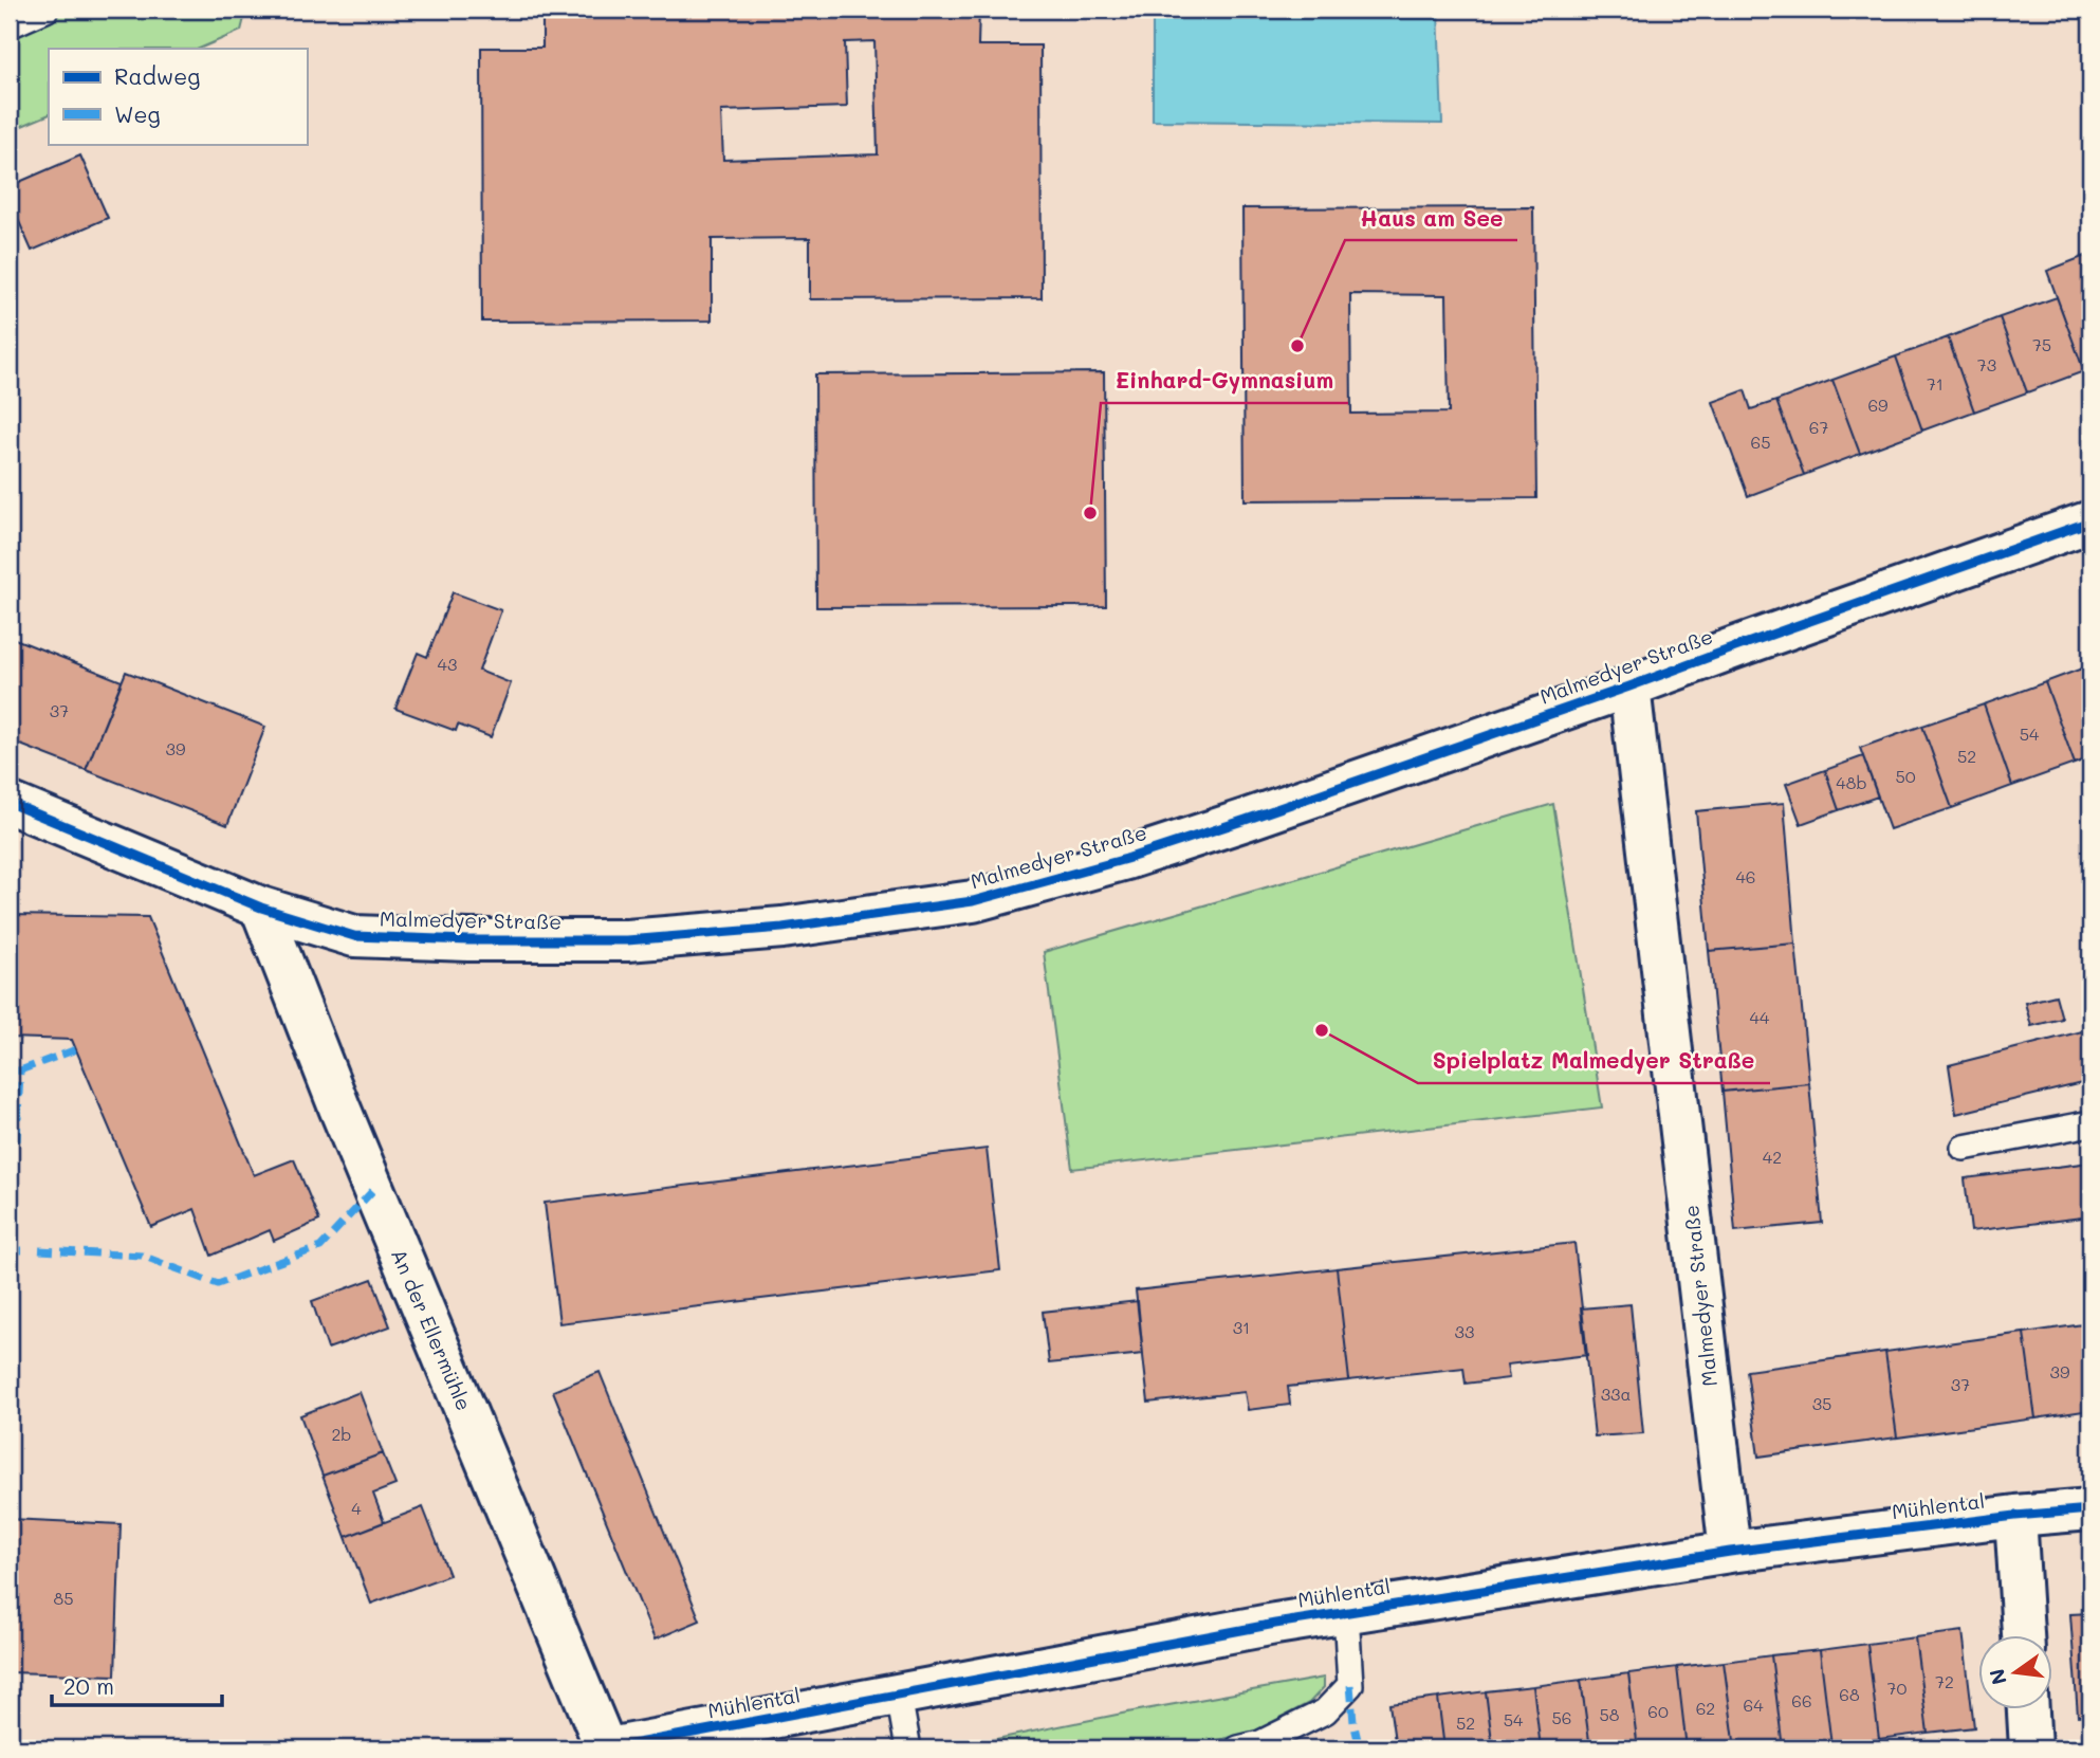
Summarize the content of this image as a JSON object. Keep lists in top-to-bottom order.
{
  "streets": {
    "street": ["Malmedyer Straße", "An der Ellermühle", "Mühlental"]
  },
  "crossings": [
    ["Malmedyer Straße", "An der Ellermühle"],
    ["Malmedyer Straße", "Mühlental"],
    ["An der Ellermühle", "Mühlental"]
  ],
  "places": ["Haus am See", "Einhard-Gymnasium", "Spielplatz Malmedyer Straße"],
  "house_numbers": [
    "75",
    "73",
    "71",
    "69",
    "67",
    "65",
    "43",
    "37",
    "54",
    "39",
    "52",
    "50",
    "48b",
    "46",
    "44",
    "42",
    "31",
    "33",
    "39",
    "37",
    "33a",
    "35",
    "2b",
    "4",
    "85",
    "72",
    "70",
    "68",
    "66",
    "64",
    "62",
    "60",
    "58",
    "56",
    "54",
    "52"
  ],
  "legend": ["Radweg", "Weg"],
  "scale_bar": "20 m",
  "north": "left"
}
